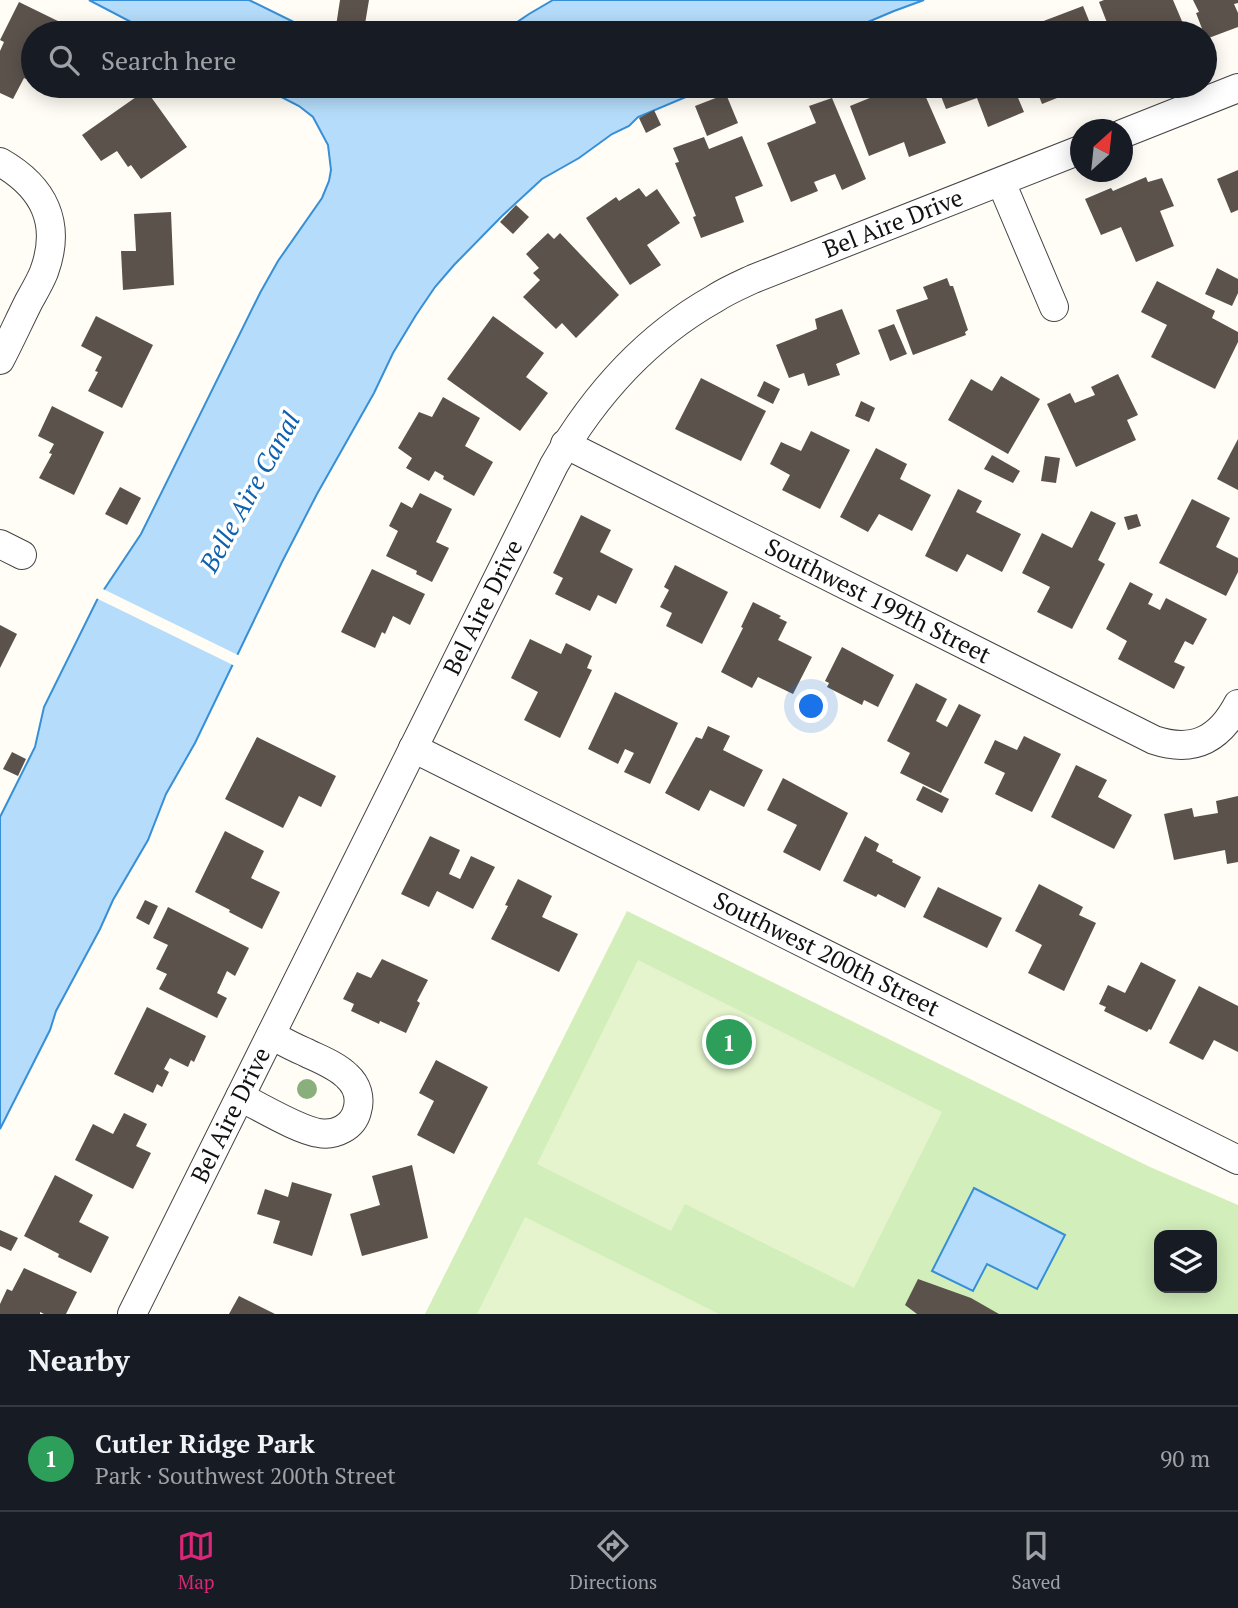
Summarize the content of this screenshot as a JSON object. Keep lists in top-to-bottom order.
{
  "streets": {
    "street": ["Bel Aire Drive", "Southwest 199th Street", "Southwest 200th Street"]
  },
  "crossings": [
    ["Bel Aire Drive", "Southwest 199th Street"],
    ["Bel Aire Drive", "Southwest 200th Street"]
  ],
  "water": ["Belle Aire Canal"],
  "north": "top right",
  "page": {
    "search": "Search here",
    "pins": "1",
    "heading": "Nearby",
    "list": [
      {
        "mark": "1",
        "name": "Cutler Ridge Park",
        "note": "Park · Southwest 200th Street",
        "value": "90 m"
      }
    ],
    "nav": ["Map", "Directions", "Saved"]
  }
}
